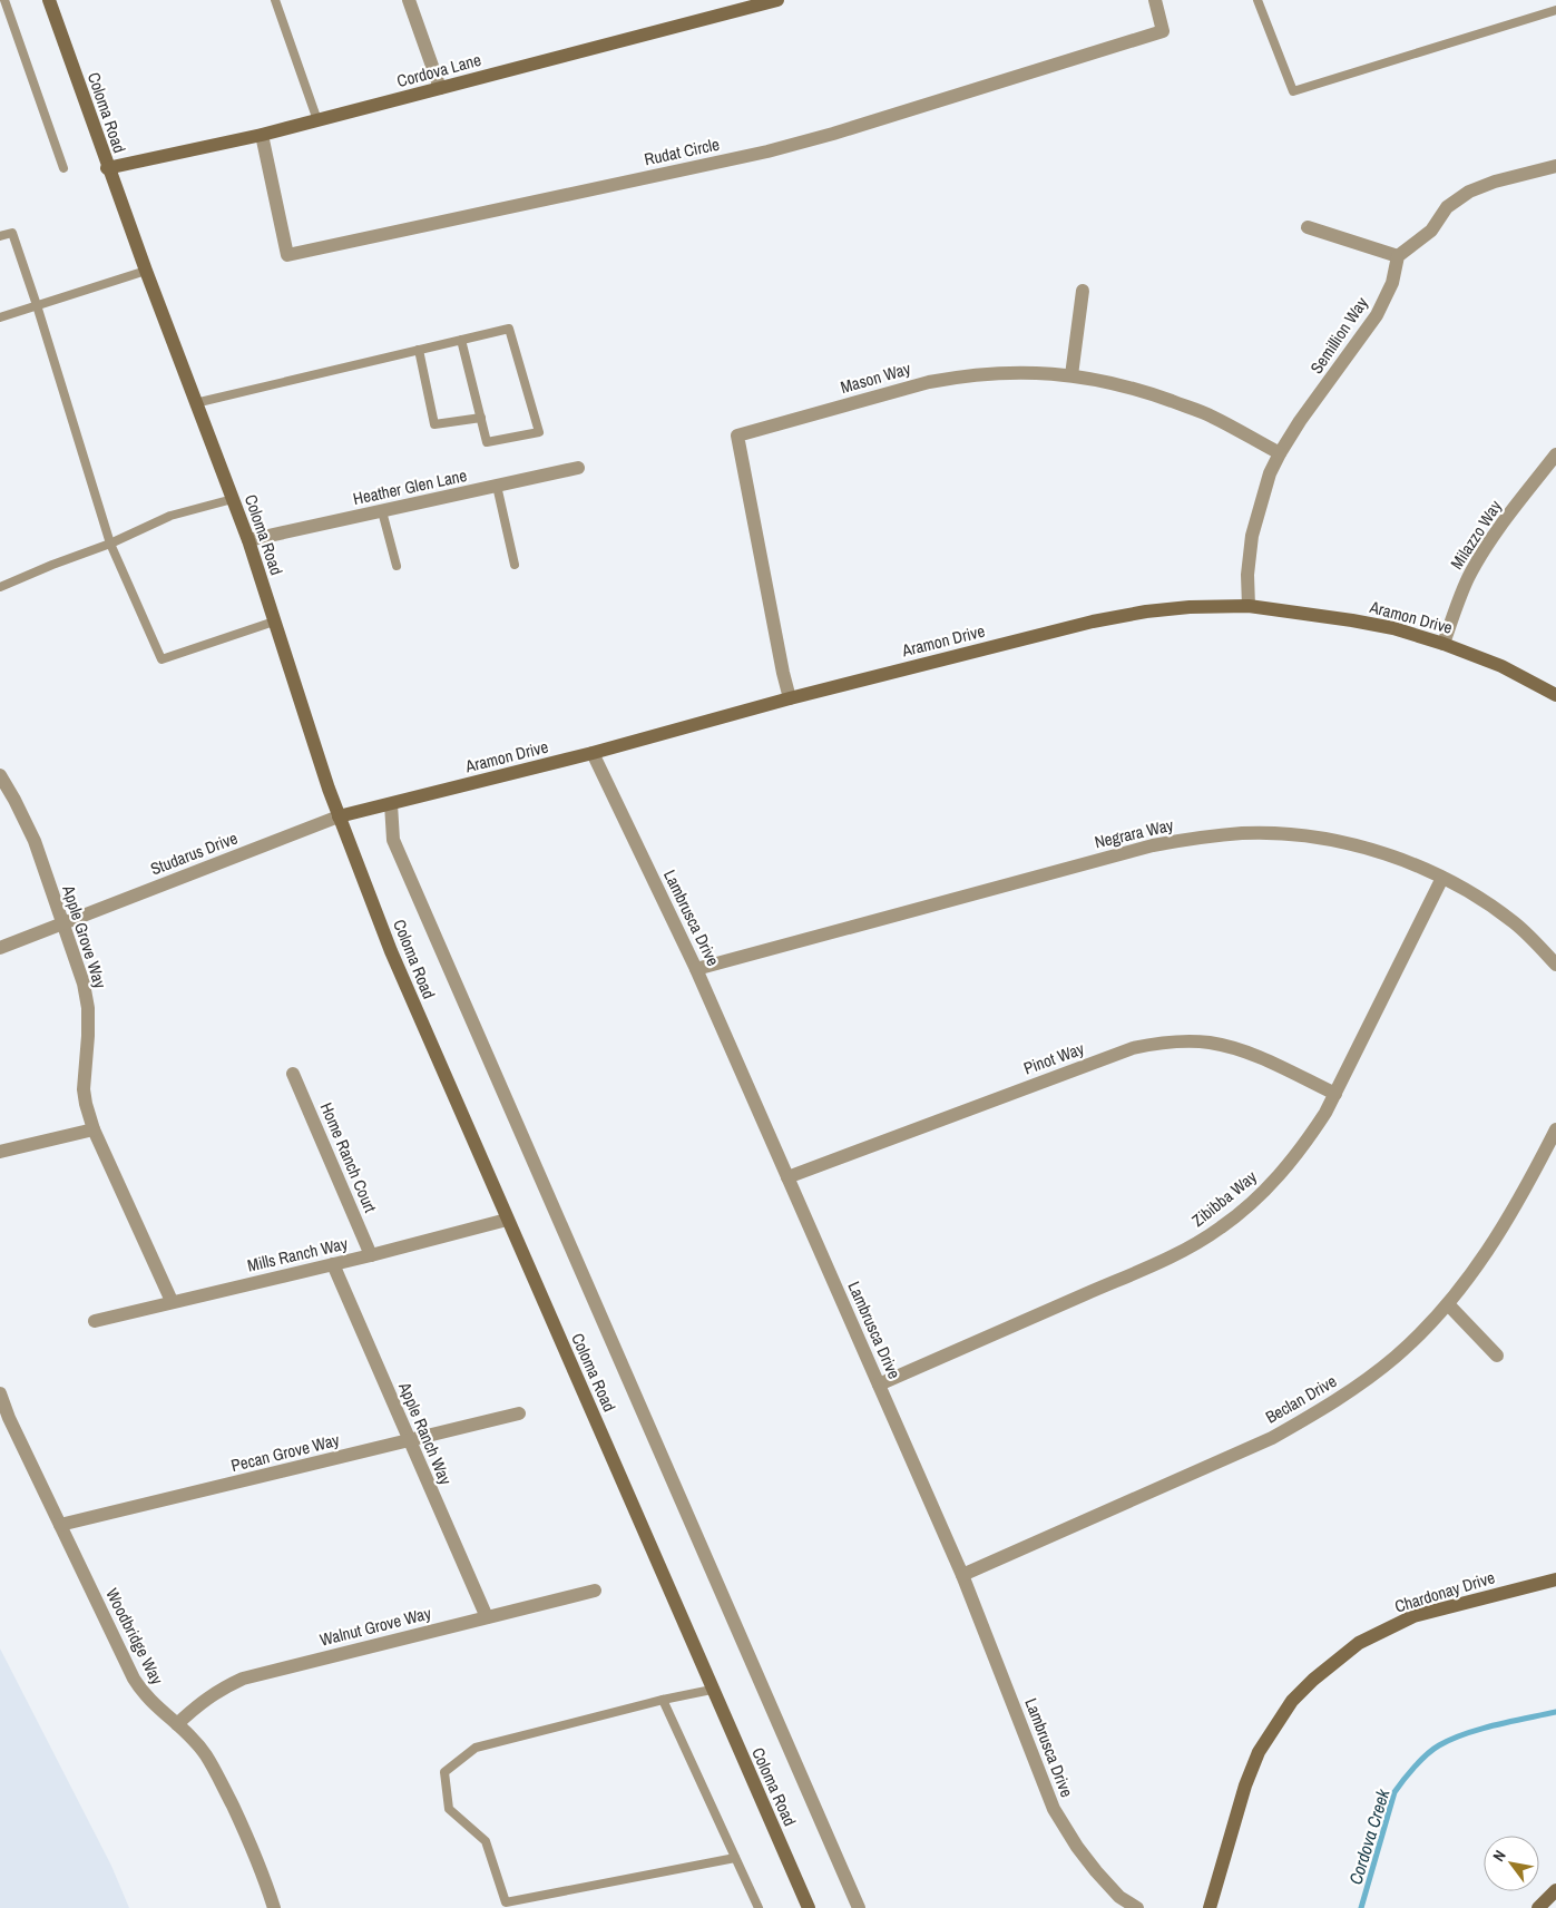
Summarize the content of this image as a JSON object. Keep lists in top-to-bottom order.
{
  "streets": {
    "street": [
      "Cordova Lane",
      "Coloma Road",
      "Rudat Circle",
      "Semillion Way",
      "Mason Way",
      "Heather Glen Lane",
      "Milazzo Way",
      "Aramon Drive",
      "Negrara Way",
      "Studarus Drive",
      "Lambrusca Drive",
      "Apple Grove Way",
      "Pinot Way",
      "Home Ranch Court",
      "Zibibba Way",
      "Mills Ranch Way",
      "Beclan Drive",
      "Apple Ranch Way",
      "Pecan Grove Way",
      "Chardonay Drive",
      "Walnut Grove Way",
      "Woodbridge Way"
    ]
  },
  "crossings": [
    ["Cordova Lane", "Coloma Road"],
    ["Cordova Lane", "Rudat Circle"],
    ["Coloma Road", "Heather Glen Lane"],
    ["Coloma Road", "Aramon Drive"],
    ["Coloma Road", "Studarus Drive"],
    ["Coloma Road", "Mills Ranch Way"],
    ["Semillion Way", "Mason Way"],
    ["Semillion Way", "Aramon Drive"],
    ["Mason Way", "Aramon Drive"],
    ["Milazzo Way", "Aramon Drive"],
    ["Aramon Drive", "Studarus Drive"],
    ["Aramon Drive", "Lambrusca Drive"],
    ["Negrara Way", "Lambrusca Drive"],
    ["Negrara Way", "Zibibba Way"],
    ["Studarus Drive", "Apple Grove Way"],
    ["Lambrusca Drive", "Pinot Way"],
    ["Lambrusca Drive", "Zibibba Way"],
    ["Lambrusca Drive", "Beclan Drive"],
    ["Apple Grove Way", "Mills Ranch Way"],
    ["Pinot Way", "Zibibba Way"],
    ["Home Ranch Court", "Mills Ranch Way"],
    ["Mills Ranch Way", "Apple Ranch Way"],
    ["Apple Ranch Way", "Pecan Grove Way"],
    ["Apple Ranch Way", "Walnut Grove Way"],
    ["Pecan Grove Way", "Woodbridge Way"],
    ["Walnut Grove Way", "Woodbridge Way"]
  ],
  "water": ["Cordova Creek"],
  "north": "top left"
}
